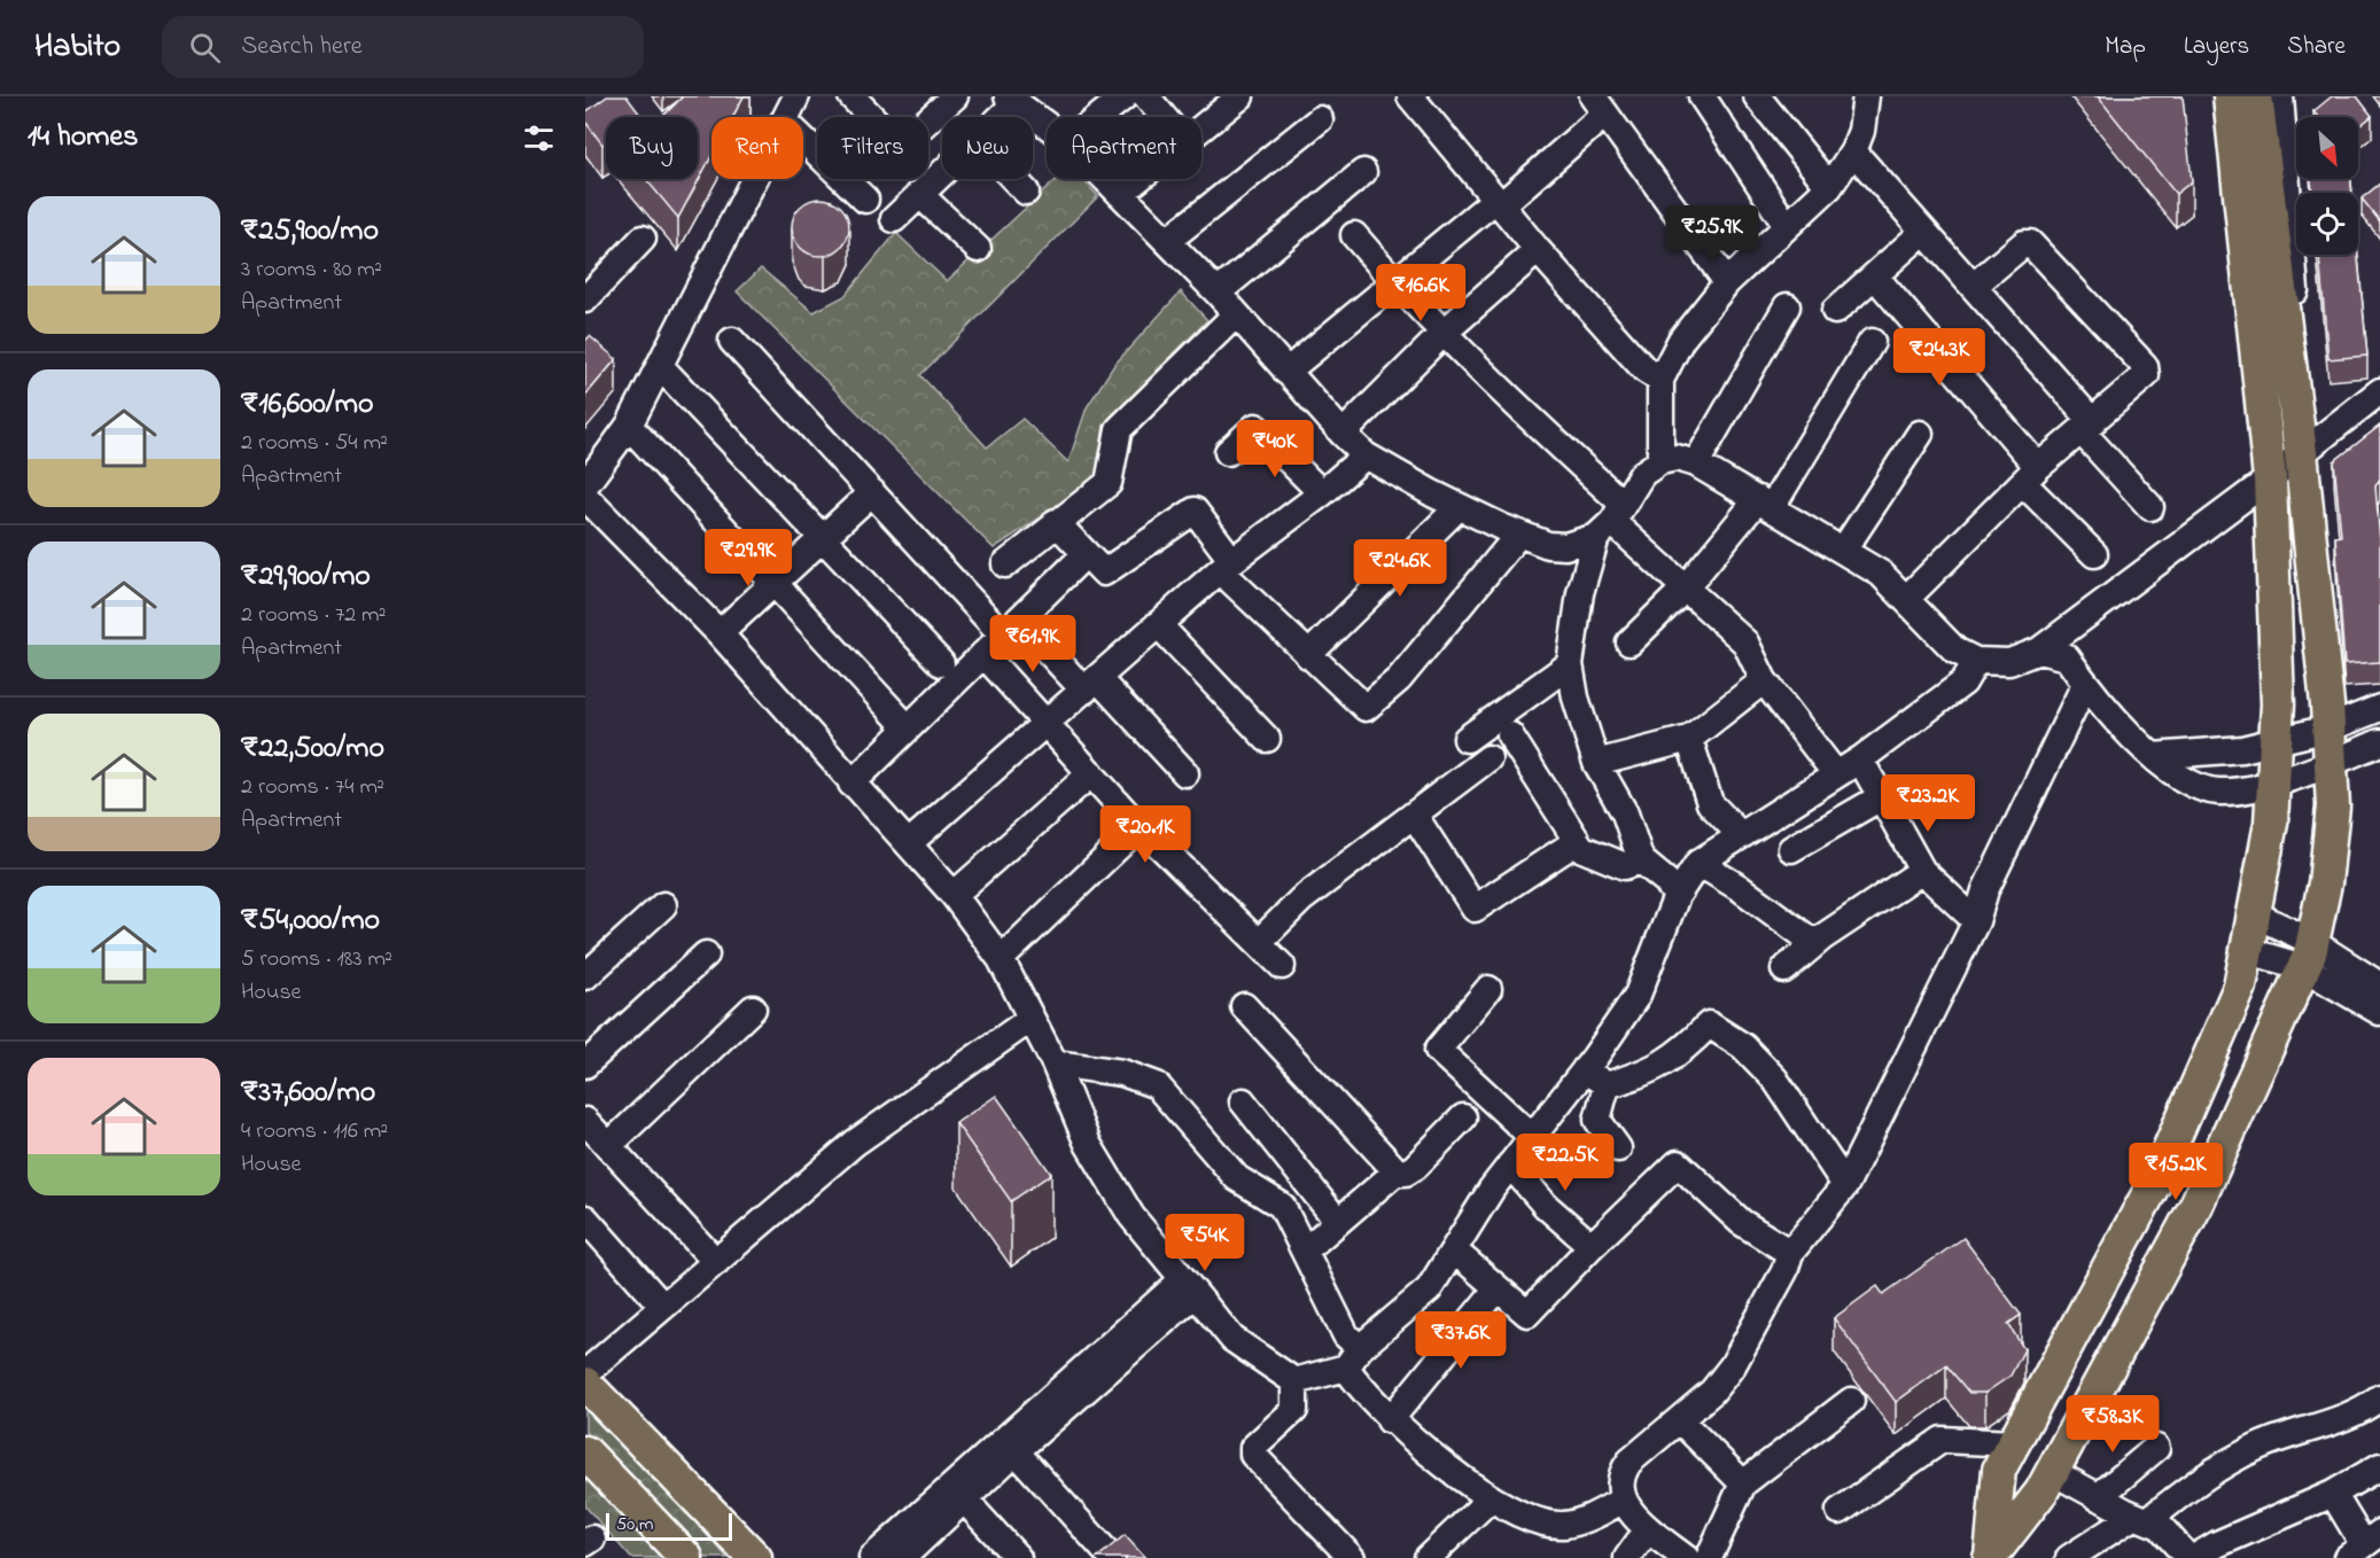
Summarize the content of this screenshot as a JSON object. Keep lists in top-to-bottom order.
{
  "scale_bar": "50 m",
  "north": "bottom right",
  "page": {
    "header": "Habito",
    "search": "Search here",
    "nav": ["Map", "Layers", "Share"],
    "heading": "14 homes",
    "chip": [
      "Buy",
      "Rent",
      "Filters",
      "New",
      "Apartment"
    ],
    "list": [
      {
        "name": "₹25,900/mo",
        "note": "3 rooms · 80 m² · Apartment"
      },
      {
        "name": "₹16,600/mo",
        "note": "2 rooms · 54 m² · Apartment"
      },
      {
        "name": "₹29,900/mo",
        "note": "2 rooms · 72 m² · Apartment"
      },
      {
        "name": "₹22,500/mo",
        "note": "2 rooms · 74 m² · Apartment"
      },
      {
        "name": "₹54,000/mo",
        "note": "5 rooms · 183 m² · House"
      },
      {
        "name": "₹37,600/mo",
        "note": "4 rooms · 116 m² · House"
      }
    ],
    "price": [
      "₹25.9K",
      "₹16.6K",
      "₹24.3K",
      "₹40K",
      "₹29.9K",
      "₹24.6K",
      "₹61.9K",
      "₹23.2K",
      "₹20.1K",
      "₹22.5K",
      "₹15.2K",
      "₹54K",
      "₹37.6K",
      "₹58.3K"
    ],
    "scale": "50 m"
  }
}
